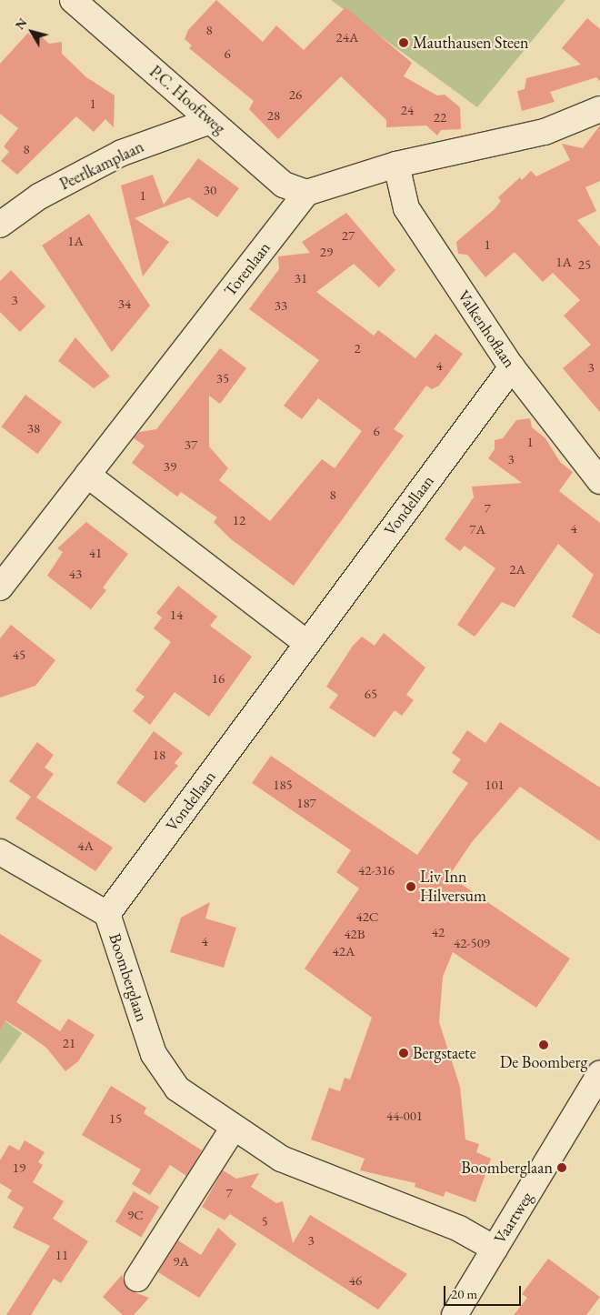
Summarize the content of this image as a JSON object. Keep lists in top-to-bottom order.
{
  "streets": {
    "street": [
      "P.C. Hooftweg",
      "Peerlkamplaan",
      "Torenlaan",
      "Valkenhoflaan",
      "Vondellaan",
      "Boomberglaan",
      "Vaartweg"
    ]
  },
  "crossings": [
    ["P.C. Hooftweg", "Peerlkamplaan"],
    ["P.C. Hooftweg", "Torenlaan"],
    ["Valkenhoflaan", "Vondellaan"],
    ["Vondellaan", "Boomberglaan"],
    ["Boomberglaan", "Vaartweg"]
  ],
  "places": [
    "Mauthausen Steen",
    "Liv Inn Hilversum",
    "De Boomberg",
    "Bergstaete",
    "Boomberglaan"
  ],
  "house_numbers": [
    "8",
    "24A",
    "6",
    "26",
    "1",
    "24",
    "28",
    "22",
    "8",
    "30",
    "1",
    "27",
    "1A",
    "1",
    "29",
    "1A",
    "25",
    "31",
    "3",
    "34",
    "33",
    "2",
    "4",
    "3",
    "35",
    "38",
    "6",
    "1",
    "37",
    "3",
    "39",
    "8",
    "7",
    "12",
    "4",
    "7A",
    "41",
    "2A",
    "43",
    "14",
    "45",
    "16",
    "65",
    "18",
    "185",
    "101",
    "187",
    "4A",
    "42-316",
    "42C",
    "42",
    "42B",
    "4",
    "42-509",
    "42A",
    "21",
    "44-001",
    "15",
    "19",
    "7",
    "9C",
    "5",
    "3",
    "11",
    "9A",
    "46"
  ],
  "scale_bar": "20 m",
  "north": "top left"
}
